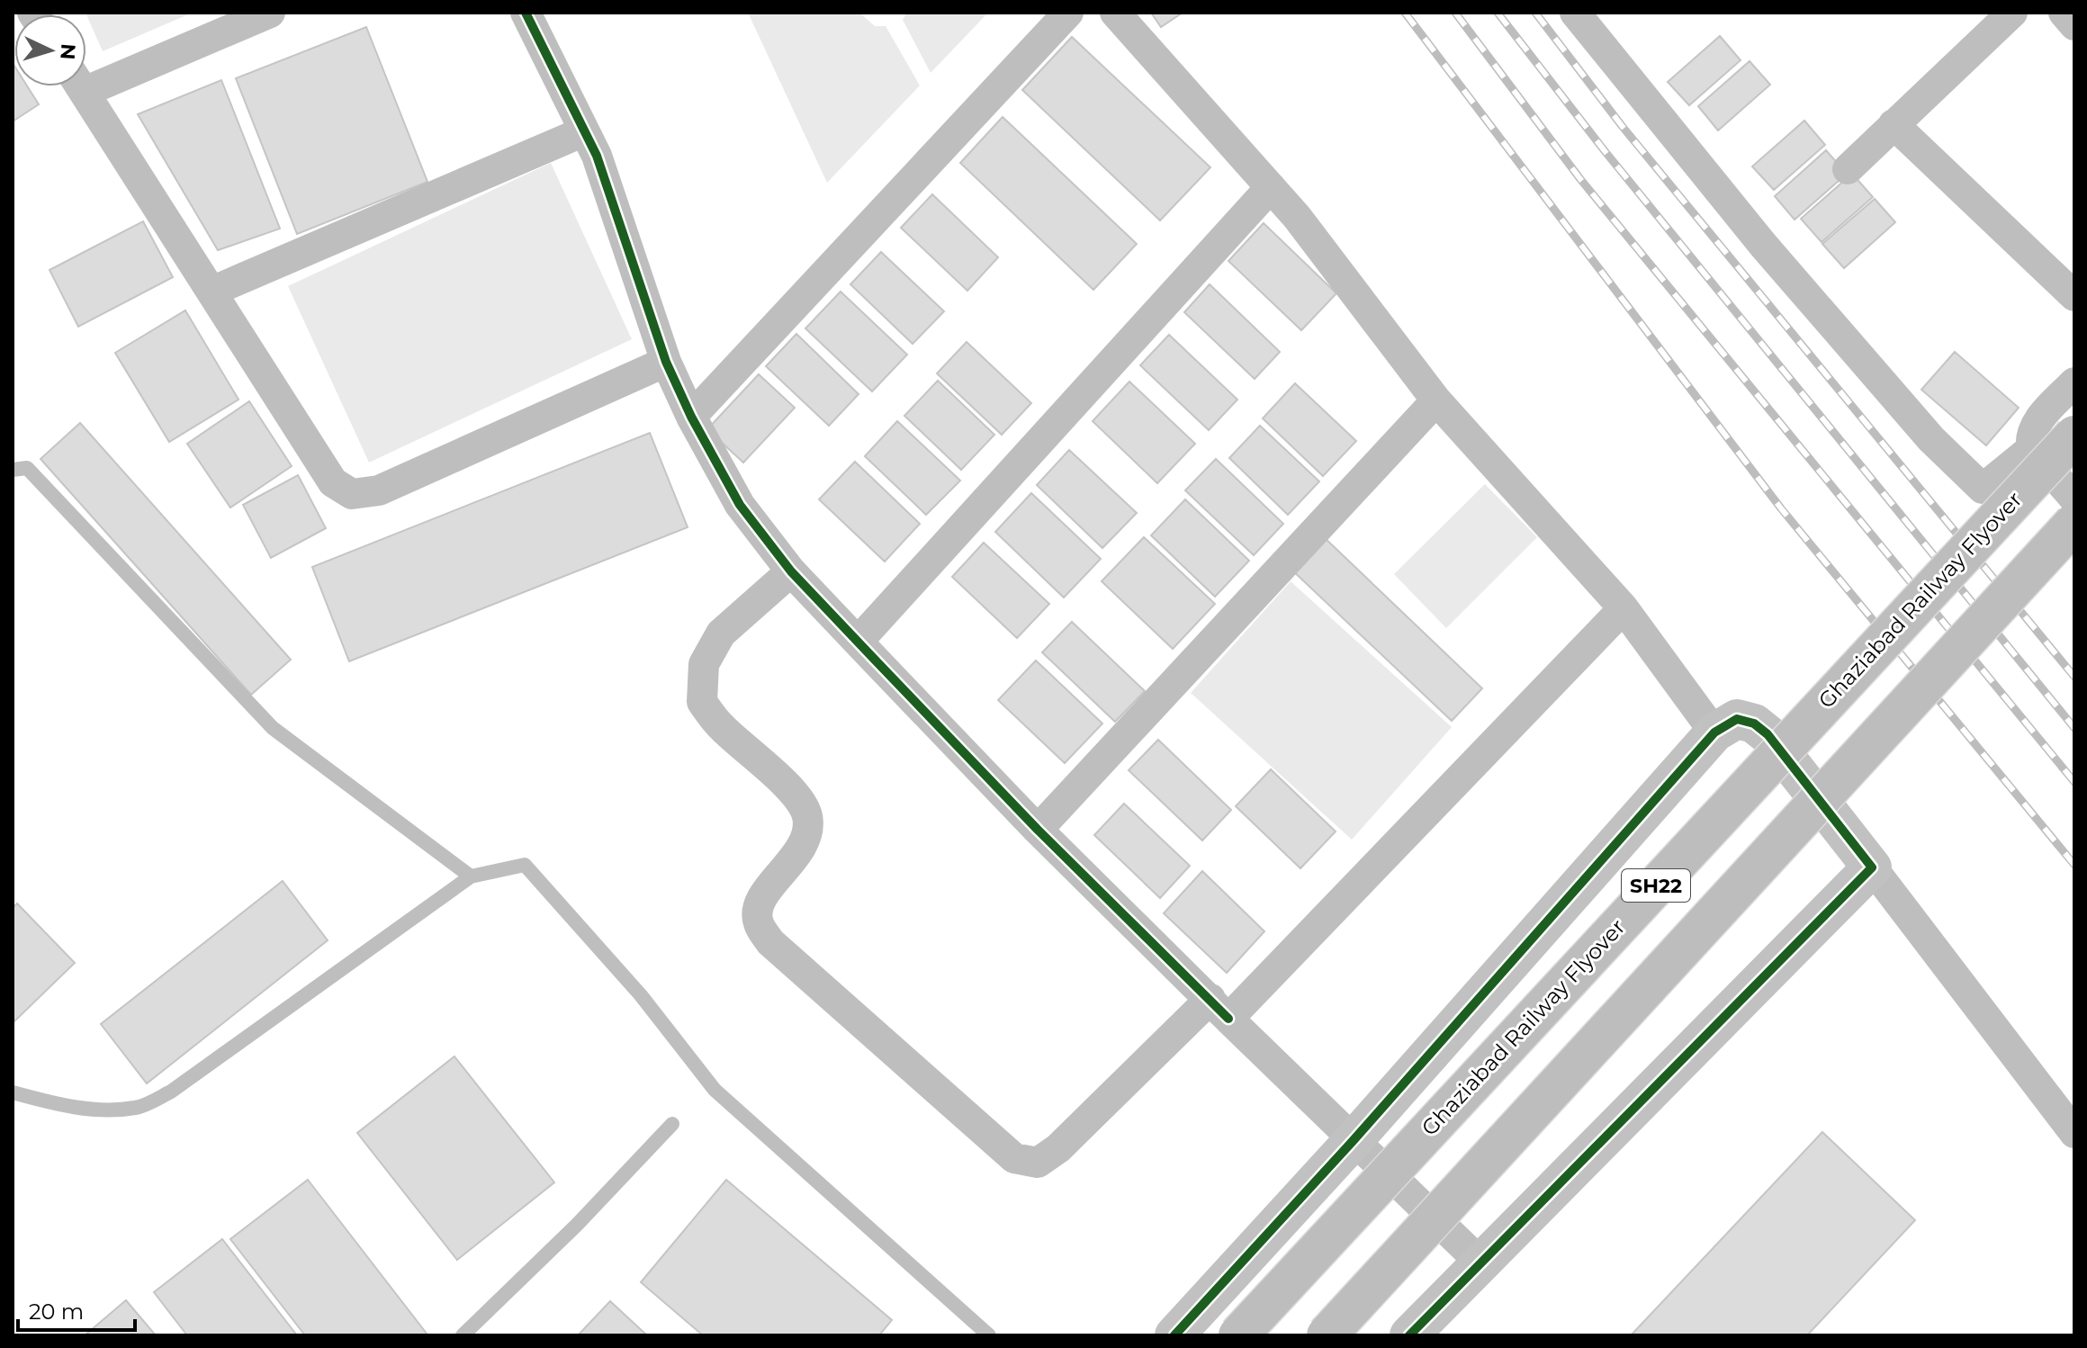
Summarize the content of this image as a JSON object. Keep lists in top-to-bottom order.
{
  "streets": {
    "highway": ["Ghaziabad Railway Flyover", "SH22"]
  },
  "scale_bar": "20 m",
  "north": "right"
}
